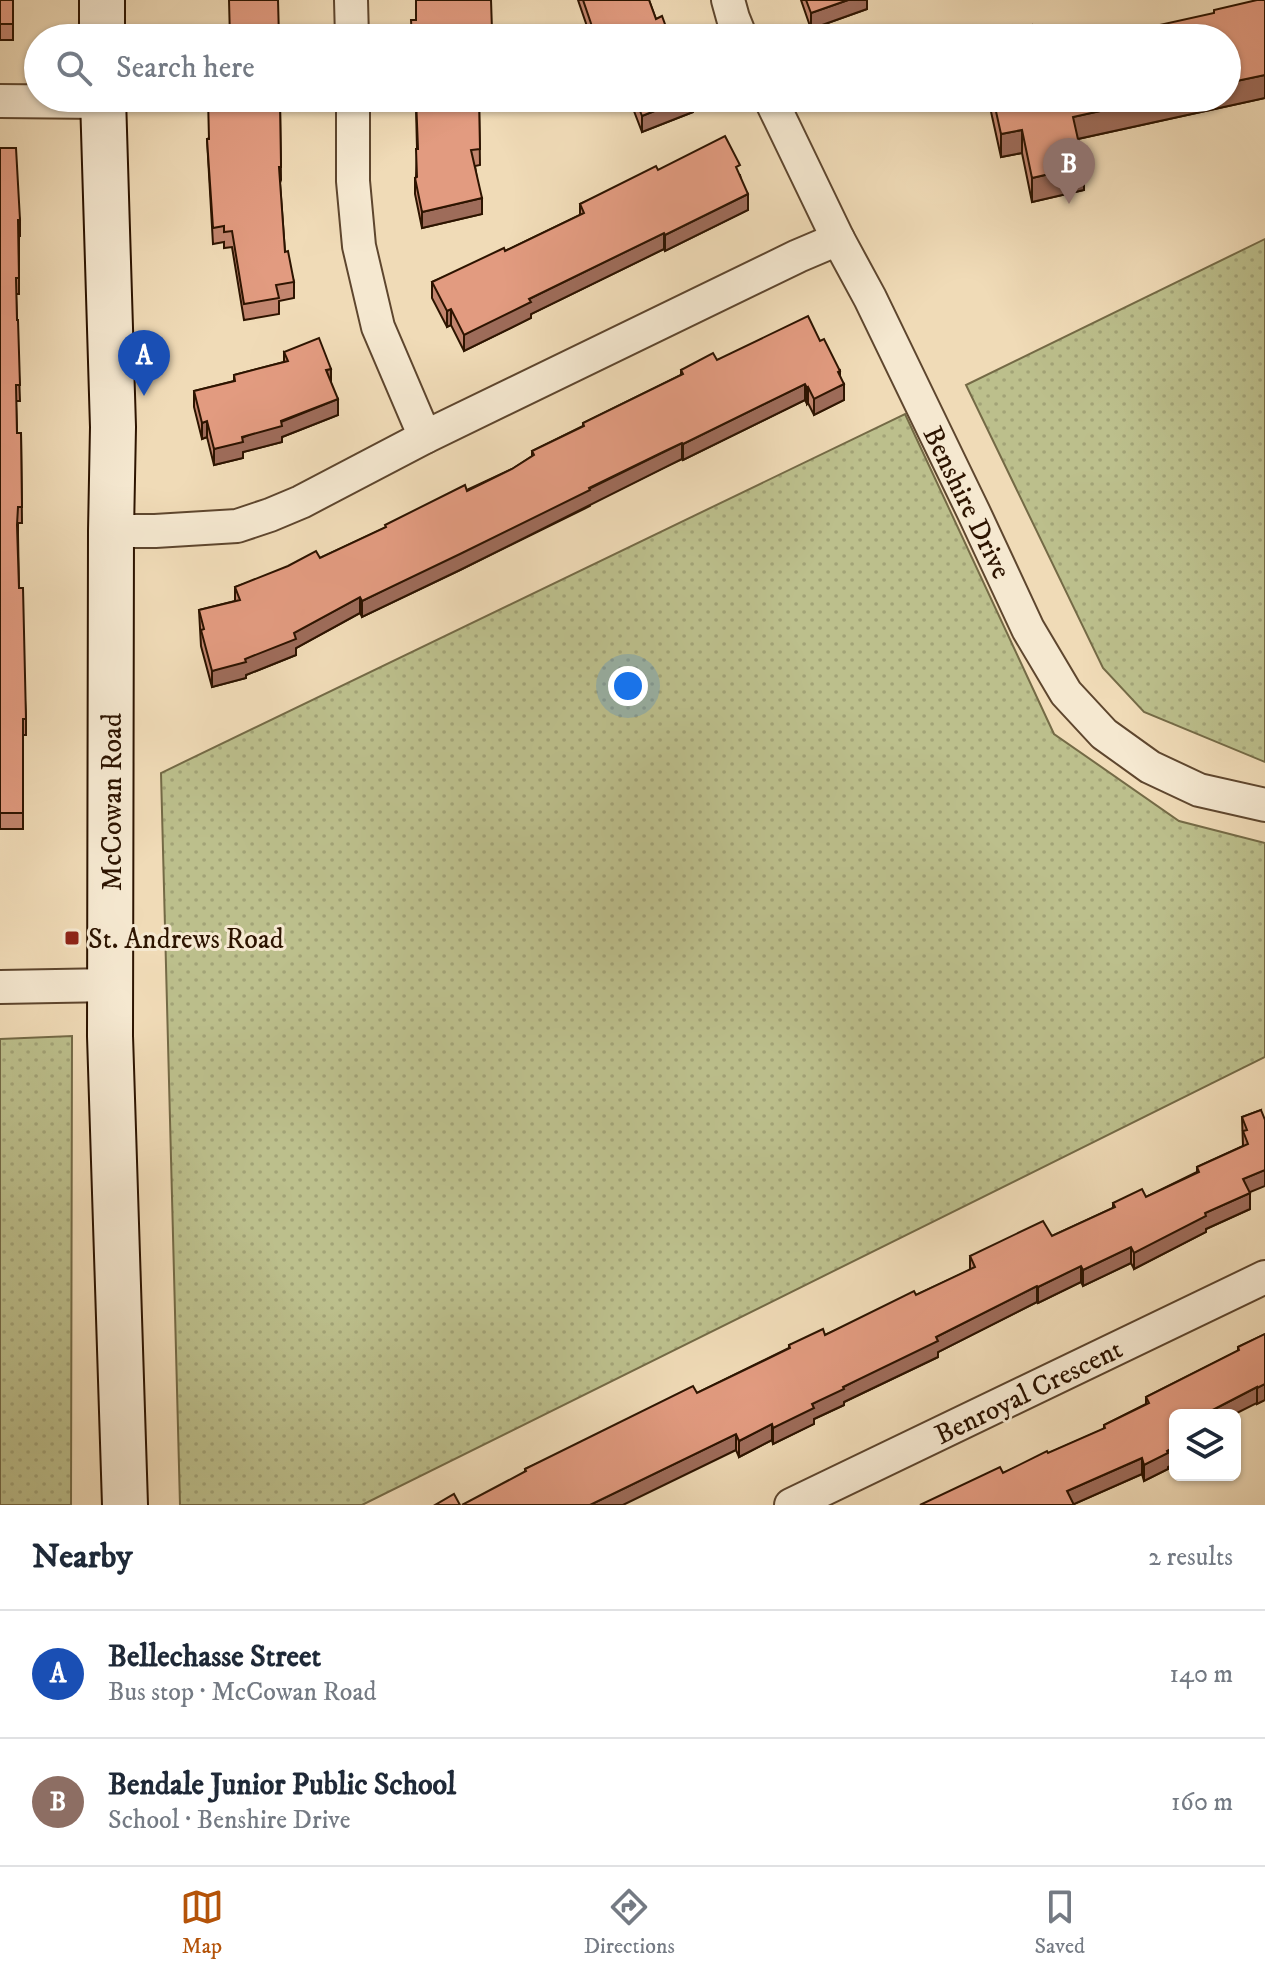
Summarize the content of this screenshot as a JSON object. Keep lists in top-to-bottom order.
{
  "streets": {
    "main road": ["McCowan Road"],
    "street": ["Benshire Drive", "Benroyal Crescent"]
  },
  "places": {
    "transit": ["St. Andrews Road"]
  },
  "page": {
    "search": "Search here",
    "pins": ["B", "A"],
    "heading": ["Nearby", "2 results"],
    "list": [
      {
        "mark": "A",
        "name": "Bellechasse Street",
        "note": "Bus stop · McCowan Road",
        "value": "140 m"
      },
      {
        "mark": "B",
        "name": "Bendale Junior Public School",
        "note": "School · Benshire Drive",
        "value": "160 m"
      }
    ],
    "nav": ["Map", "Directions", "Saved"]
  }
}
